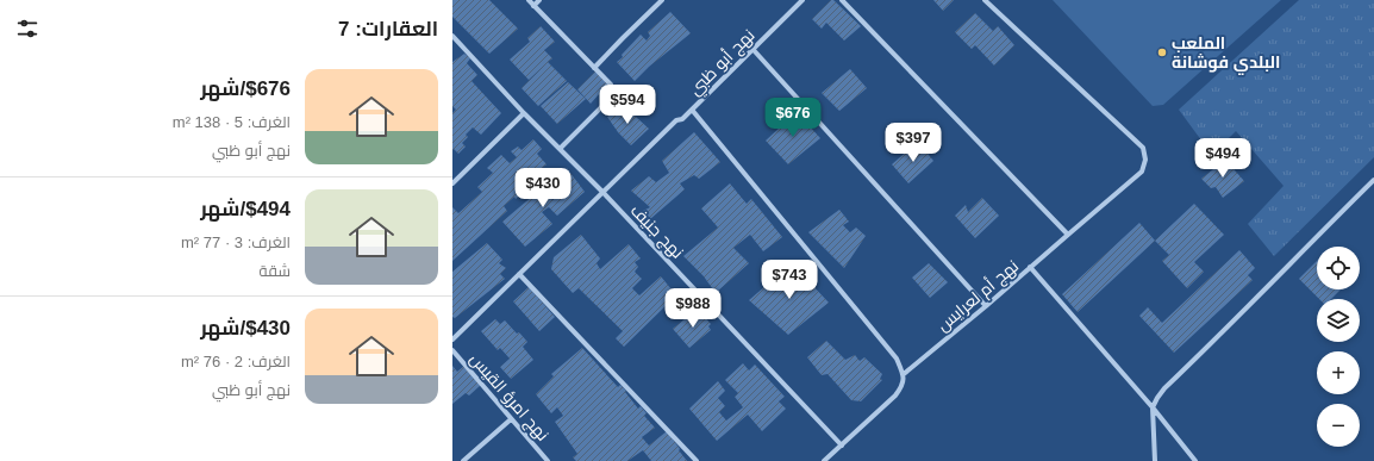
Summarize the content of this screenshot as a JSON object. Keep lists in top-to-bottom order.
{
  "streets": {
    "street": [
      "نهج أبو ظبي",
      "نهج جنيف",
      "نهج أم لعرايس",
      "نهج امرؤ القيس"
    ]
  },
  "crossings": [
    ["نهج أبو ظبي", "نهج جنيف"],
    ["نهج جنيف", "نهج أم لعرايس"]
  ],
  "places": ["الملعب البلدي فوشانة"],
  "page": {
    "heading": "العقارات: 7",
    "list": [
      {
        "name": "$676/شهر",
        "note": "الغرف: 5 · 138 m² · نهج أبو ظبي"
      },
      {
        "name": "$494/شهر",
        "note": "الغرف: 3 · 77 m² · شقة"
      },
      {
        "name": "$430/شهر",
        "note": "الغرف: 2 · 76 m² · نهج أبو ظبي"
      }
    ],
    "price": [
      "$594",
      "$676",
      "$397",
      "$494",
      "$430",
      "$743",
      "$988"
    ],
    "map_buttons": ["+", "−"]
  }
}
